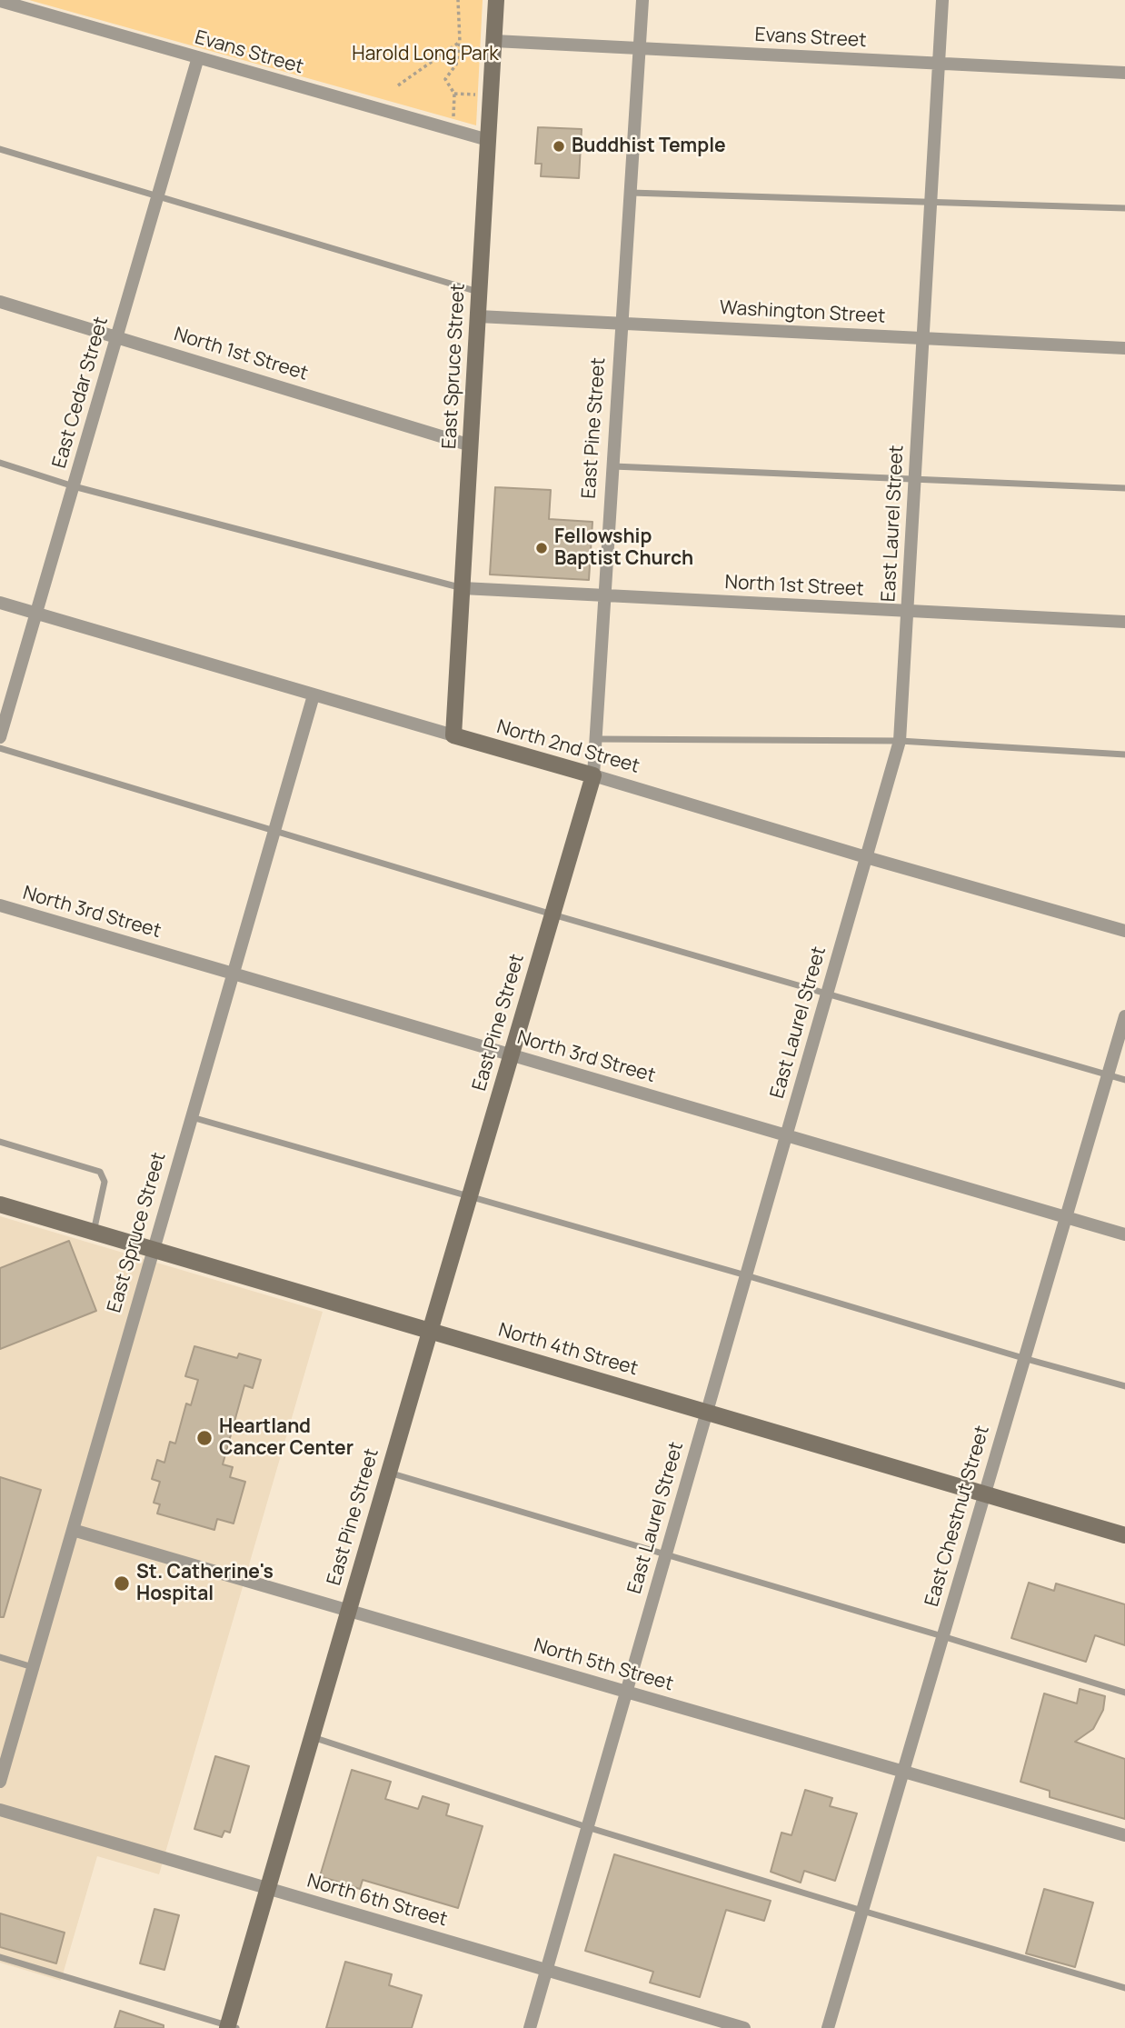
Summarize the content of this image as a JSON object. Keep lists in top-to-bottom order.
{
  "streets": {
    "street": [
      "Evans Street",
      "Washington Street",
      "North 1st Street",
      "East Spruce Street",
      "East Cedar Street",
      "East Pine Street",
      "East Laurel Street",
      "North 2nd Street",
      "North 3rd Street",
      "North 4th Street",
      "East Chestnut Street",
      "North 5th Street",
      "North 6th Street"
    ]
  },
  "crossings": [
    ["Evans Street", "East Spruce Street"],
    ["Evans Street", "East Cedar Street"],
    ["Evans Street", "East Pine Street"],
    ["Evans Street", "East Laurel Street"],
    ["Washington Street", "East Spruce Street"],
    ["Washington Street", "East Pine Street"],
    ["Washington Street", "East Laurel Street"],
    ["North 1st Street", "East Spruce Street"],
    ["North 1st Street", "East Cedar Street"],
    ["North 1st Street", "East Pine Street"],
    ["North 1st Street", "East Laurel Street"],
    ["East Spruce Street", "North 2nd Street"],
    ["East Spruce Street", "North 3rd Street"],
    ["East Spruce Street", "North 4th Street"],
    ["East Spruce Street", "North 5th Street"],
    ["East Cedar Street", "North 2nd Street"],
    ["East Pine Street", "North 2nd Street"],
    ["East Pine Street", "North 3rd Street"],
    ["East Pine Street", "North 4th Street"],
    ["East Pine Street", "North 5th Street"],
    ["East Pine Street", "North 6th Street"],
    ["East Laurel Street", "North 2nd Street"],
    ["East Laurel Street", "North 3rd Street"],
    ["East Laurel Street", "North 4th Street"],
    ["East Laurel Street", "North 5th Street"],
    ["East Laurel Street", "North 6th Street"],
    ["North 3rd Street", "East Chestnut Street"],
    ["North 4th Street", "East Chestnut Street"],
    ["East Chestnut Street", "North 5th Street"]
  ],
  "parks": ["Harold Long Park"],
  "places": [
    "Buddhist Temple",
    "Fellowship Baptist Church",
    "Heartland Cancer Center",
    "St. Catherine's Hospital"
  ]
}
